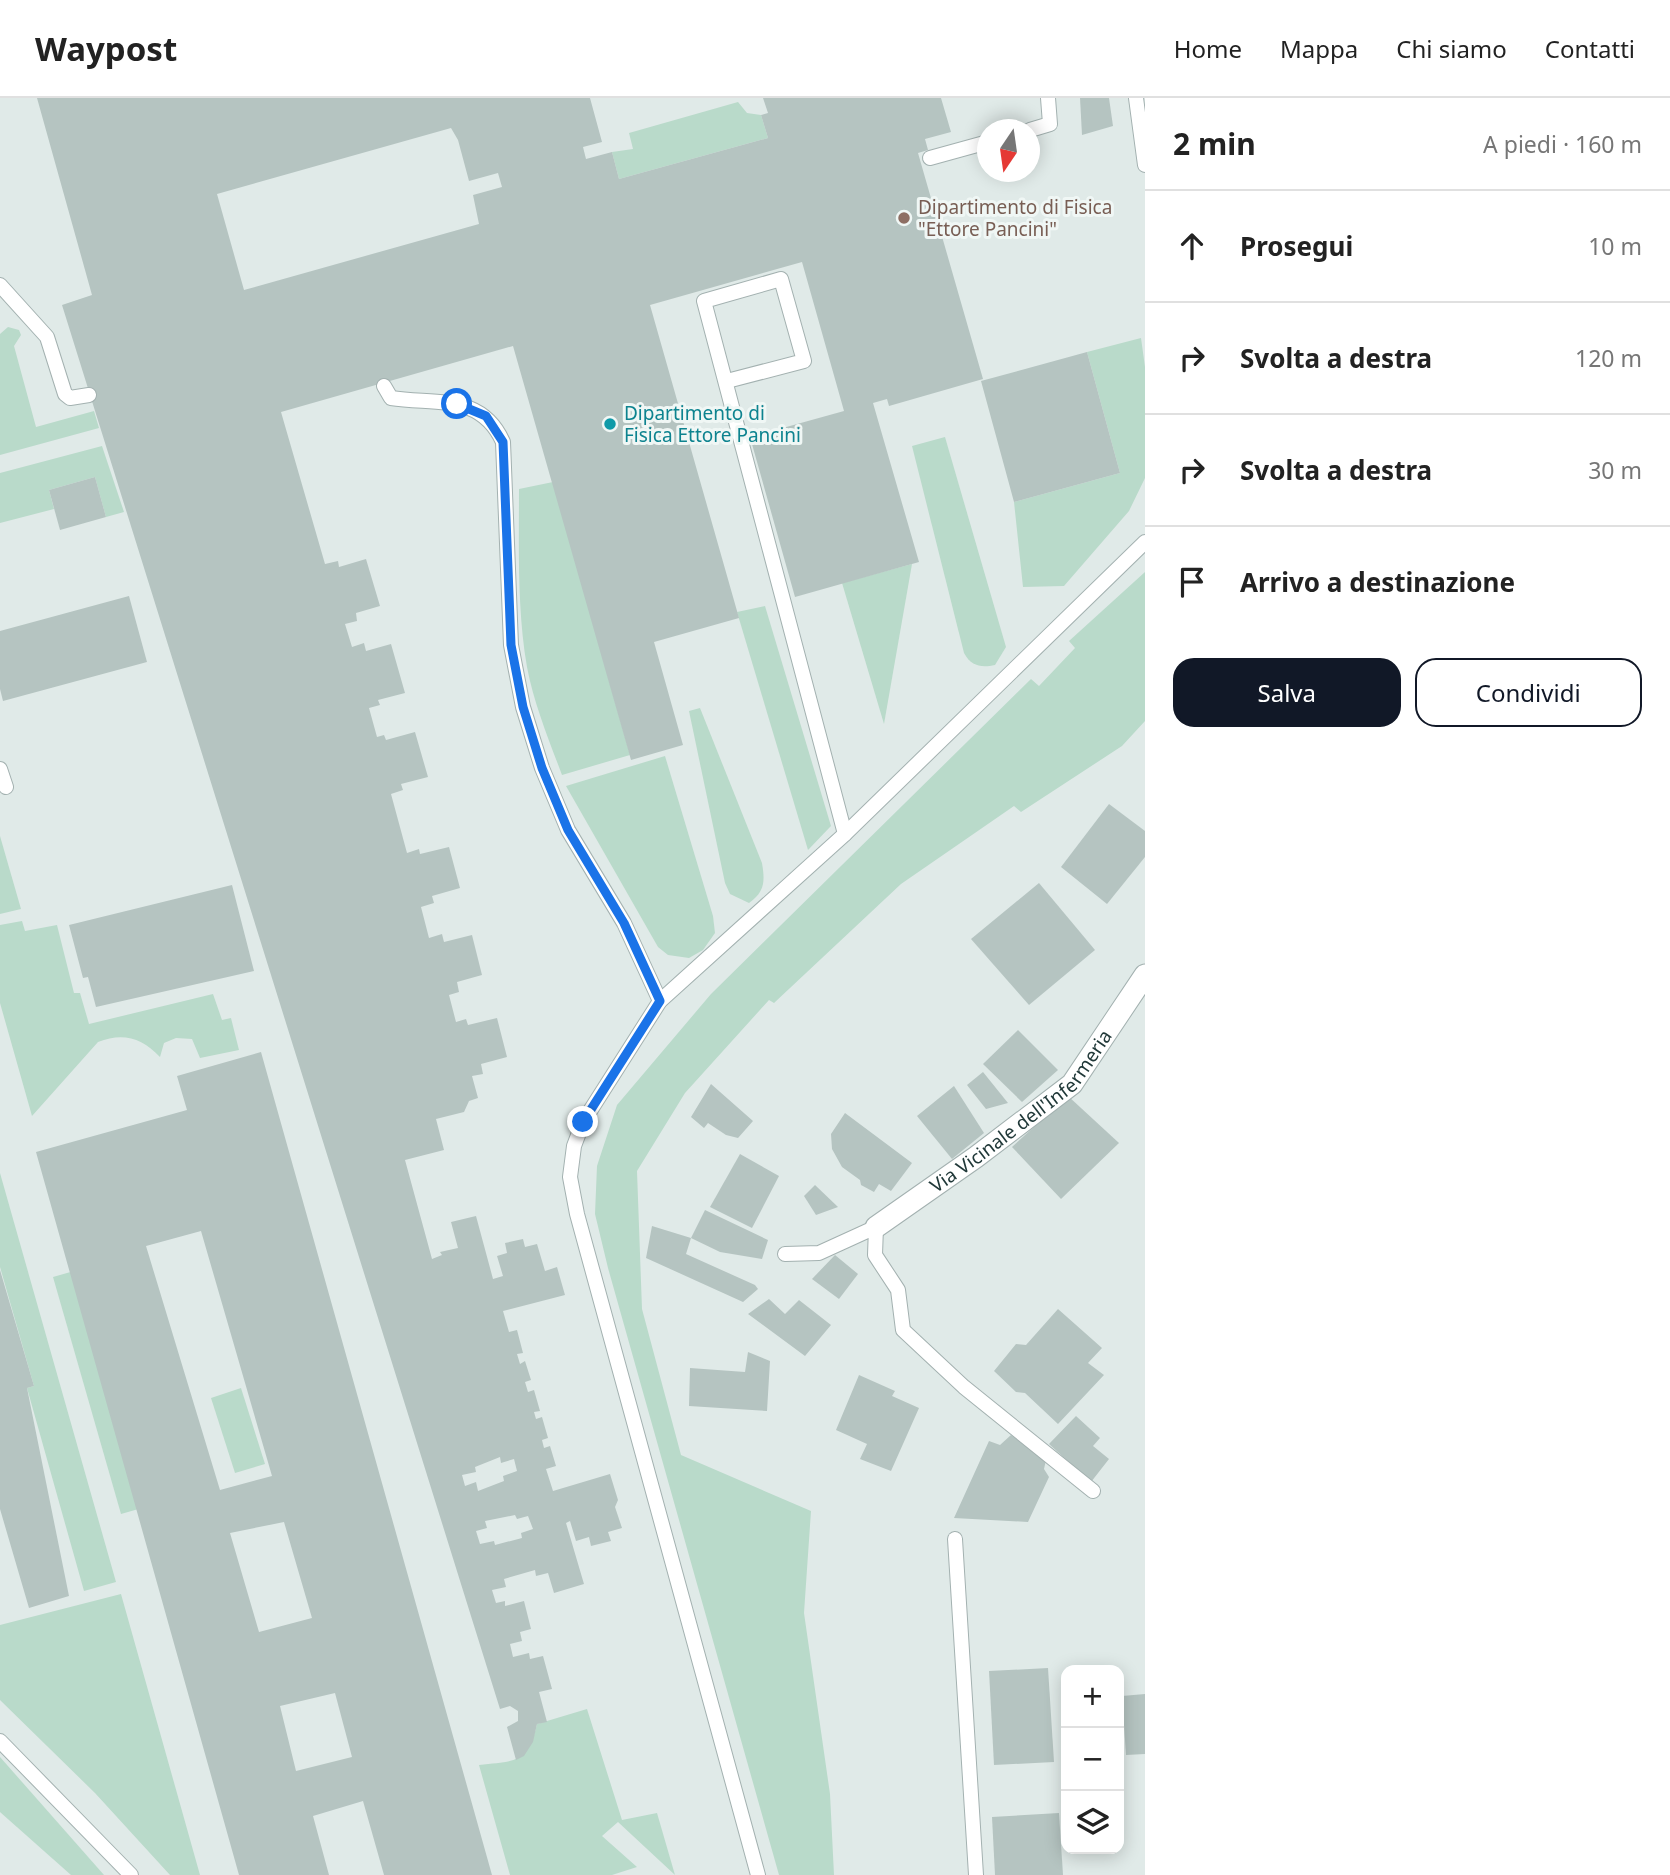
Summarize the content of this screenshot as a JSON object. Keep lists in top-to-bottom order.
{
  "streets": {
    "street": ["Via Vicinale dell'Infermeria"]
  },
  "places": ["Dipartimento di Fisica \"Ettore Pancini\"", "Dipartimento di Fisica Ettore Pancini"],
  "north": "bottom",
  "page": {
    "header": "Waypost",
    "nav": [
      "Home",
      "Mappa",
      "Chi siamo",
      "Contatti"
    ],
    "heading": ["2 min", "A piedi · 160 m"],
    "list": [
      ["Prosegui", "10 m"],
      ["Svolta a destra", "120 m"],
      ["Svolta a destra", "30 m"],
      "Arrivo a destinazione"
    ],
    "buttons": ["Salva", "Condividi"],
    "map_buttons": ["+", "−"]
  }
}
